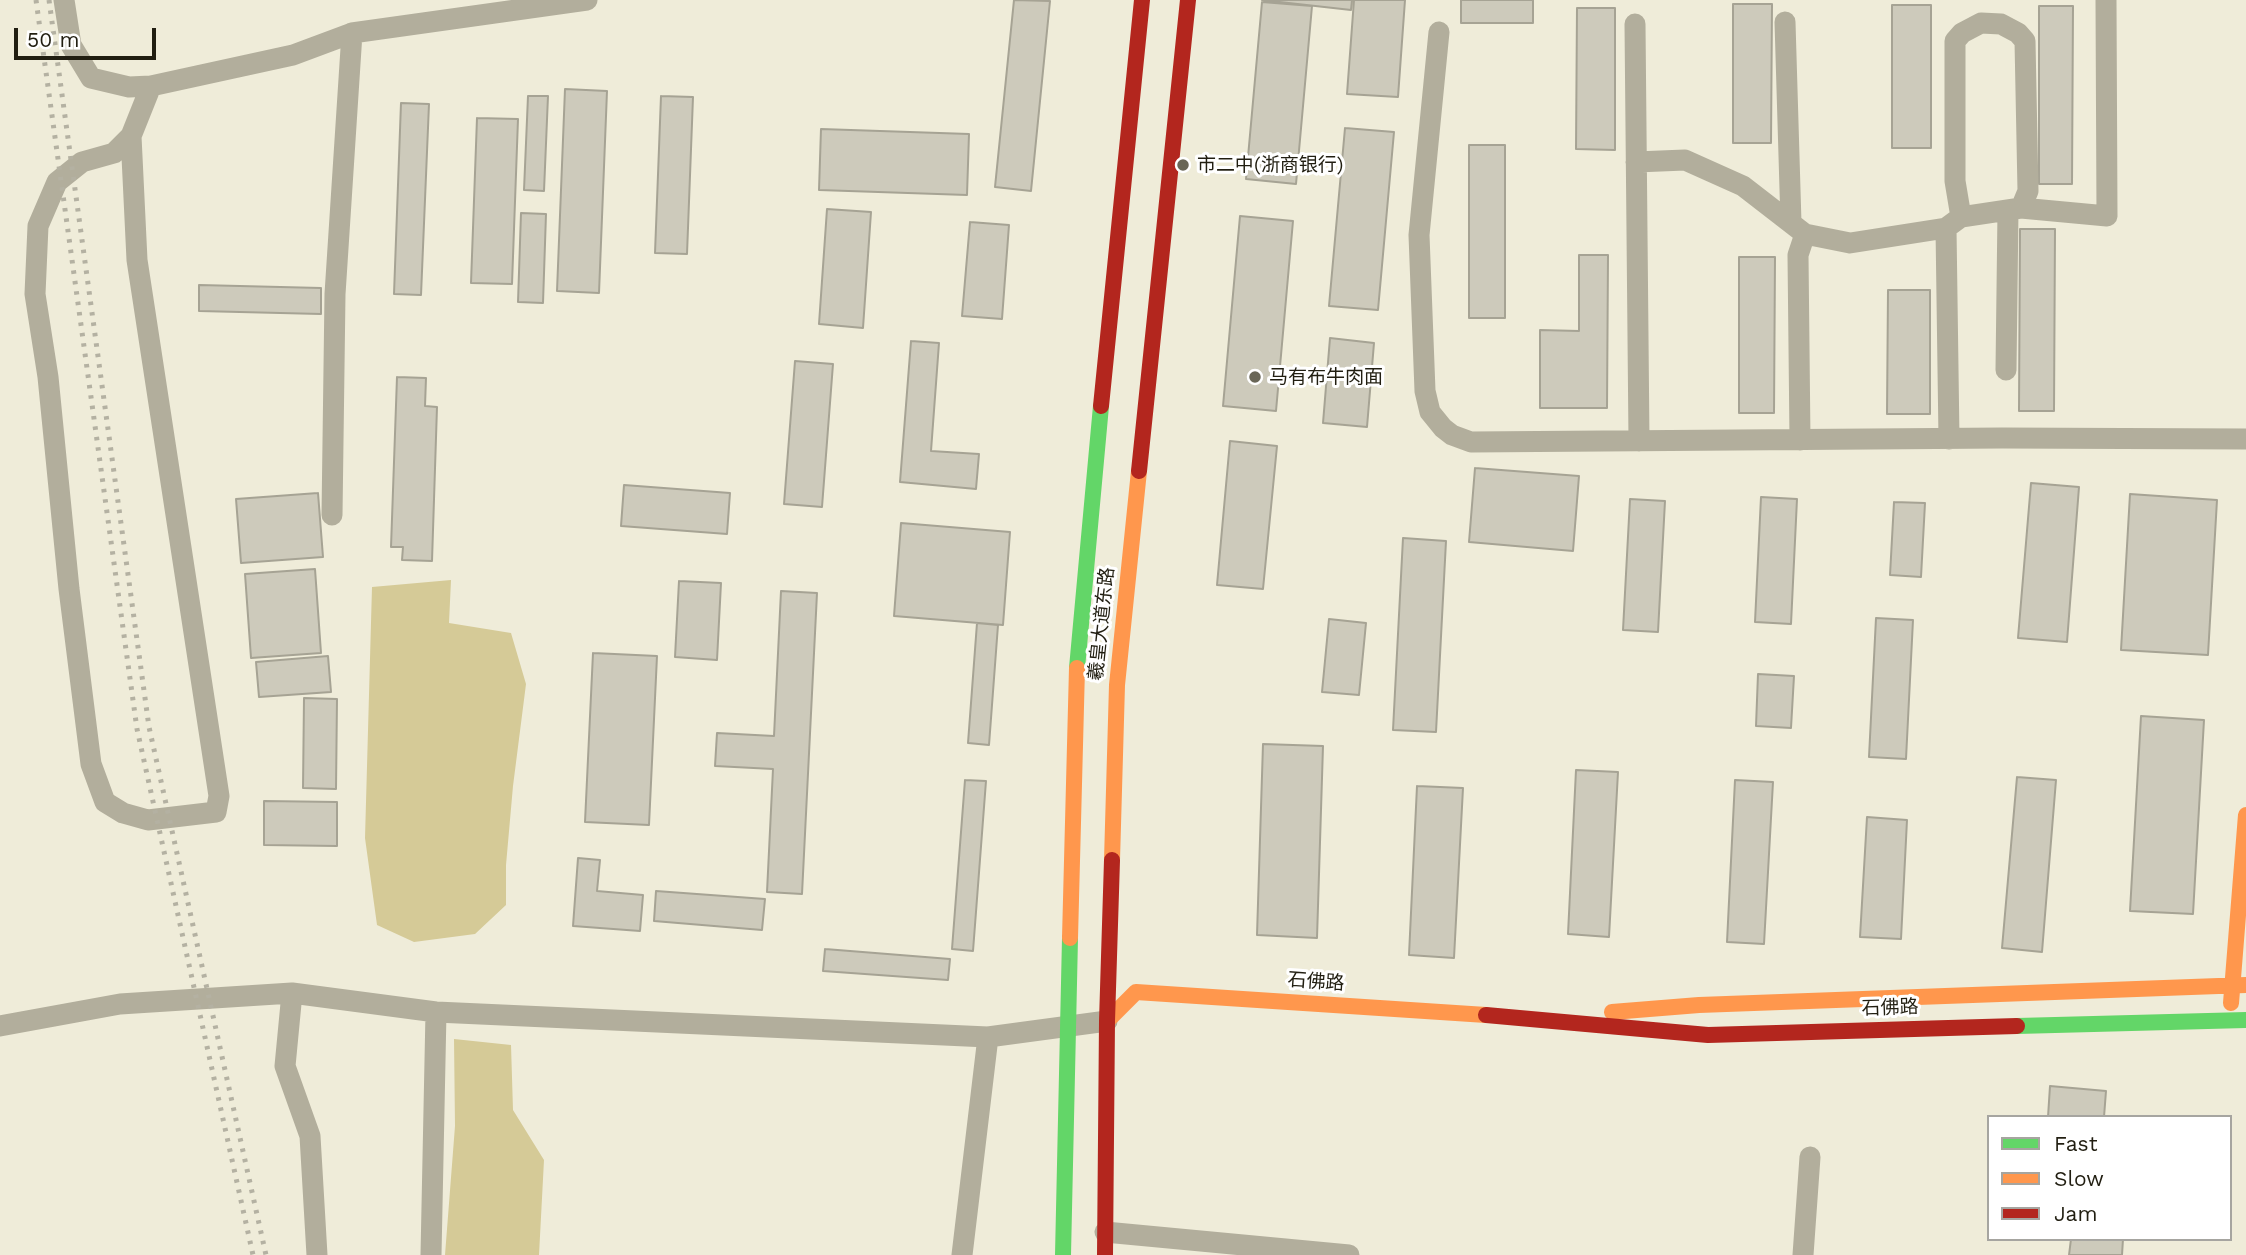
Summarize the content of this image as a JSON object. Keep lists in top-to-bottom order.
{
  "streets": {
    "main road": ["羲皇大道东路", "石佛路"]
  },
  "crossings": [
    ["羲皇大道东路", "石佛路"]
  ],
  "places": ["市二中(浙商银行)", "马有布牛肉面"],
  "legend": ["Fast", "Slow", "Jam"],
  "scale_bar": "50 m"
}
